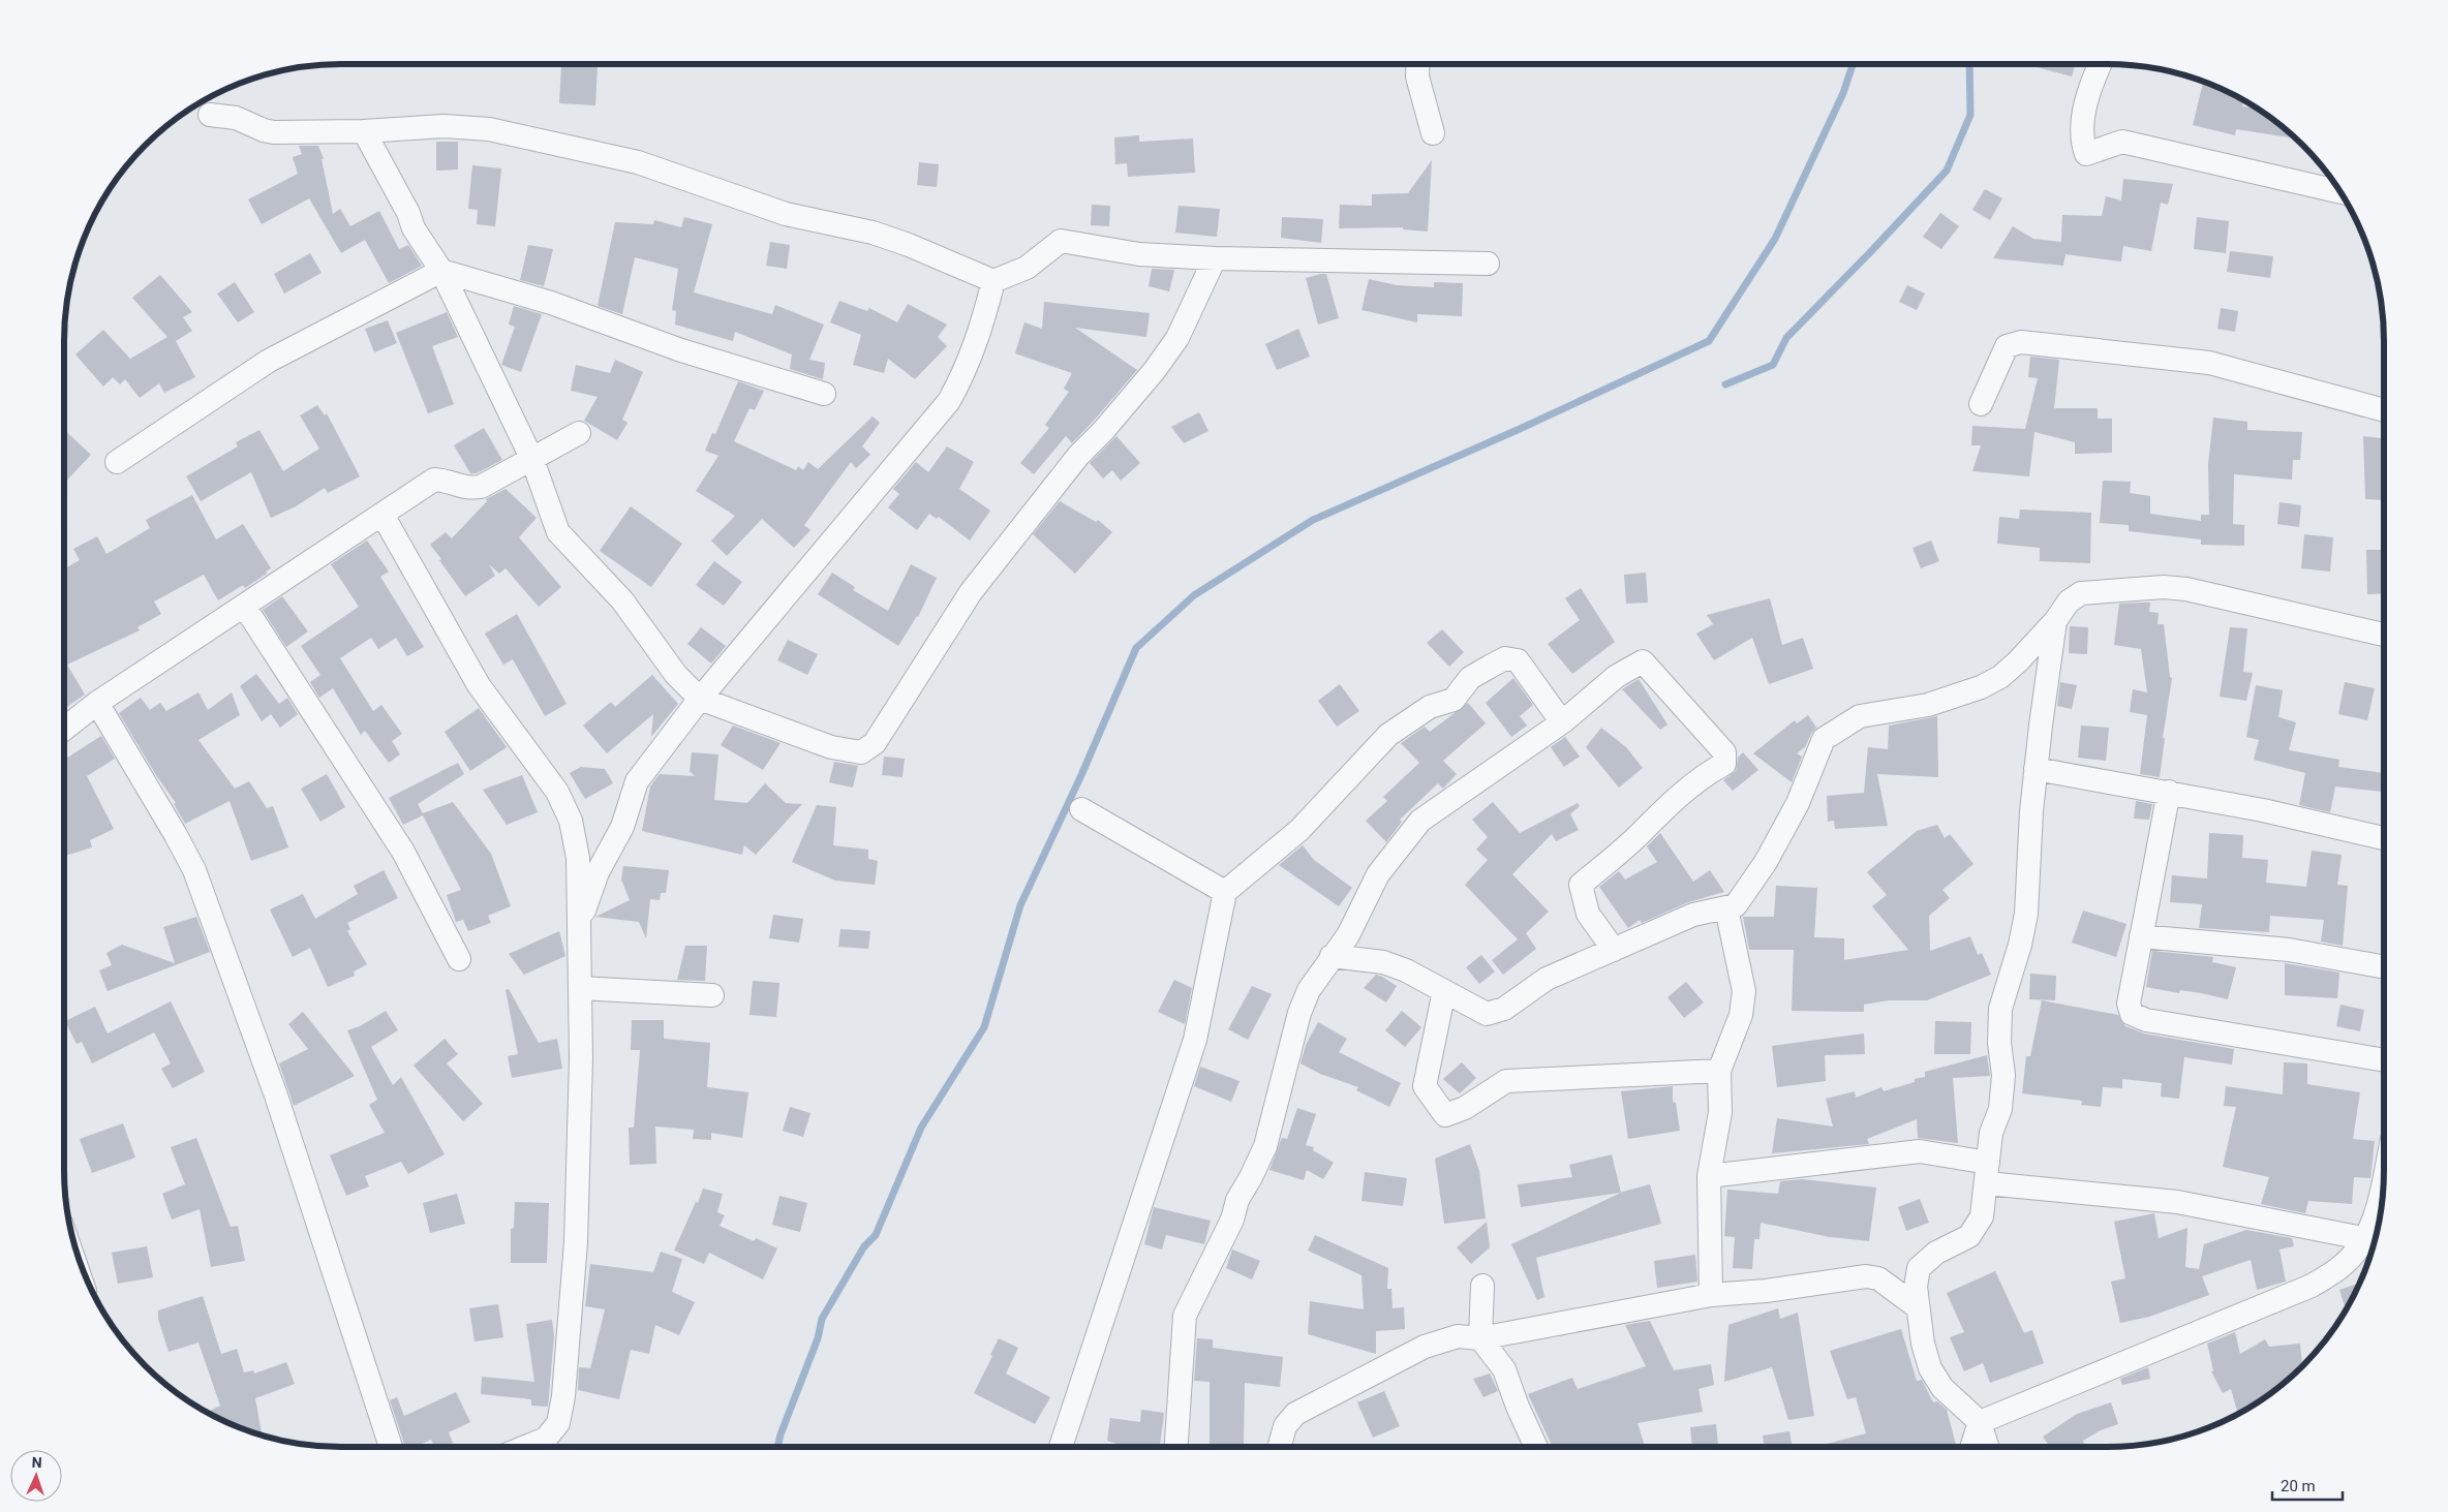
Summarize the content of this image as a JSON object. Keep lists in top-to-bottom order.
{
  "scale_bar": "20 m",
  "north": "top"
}
